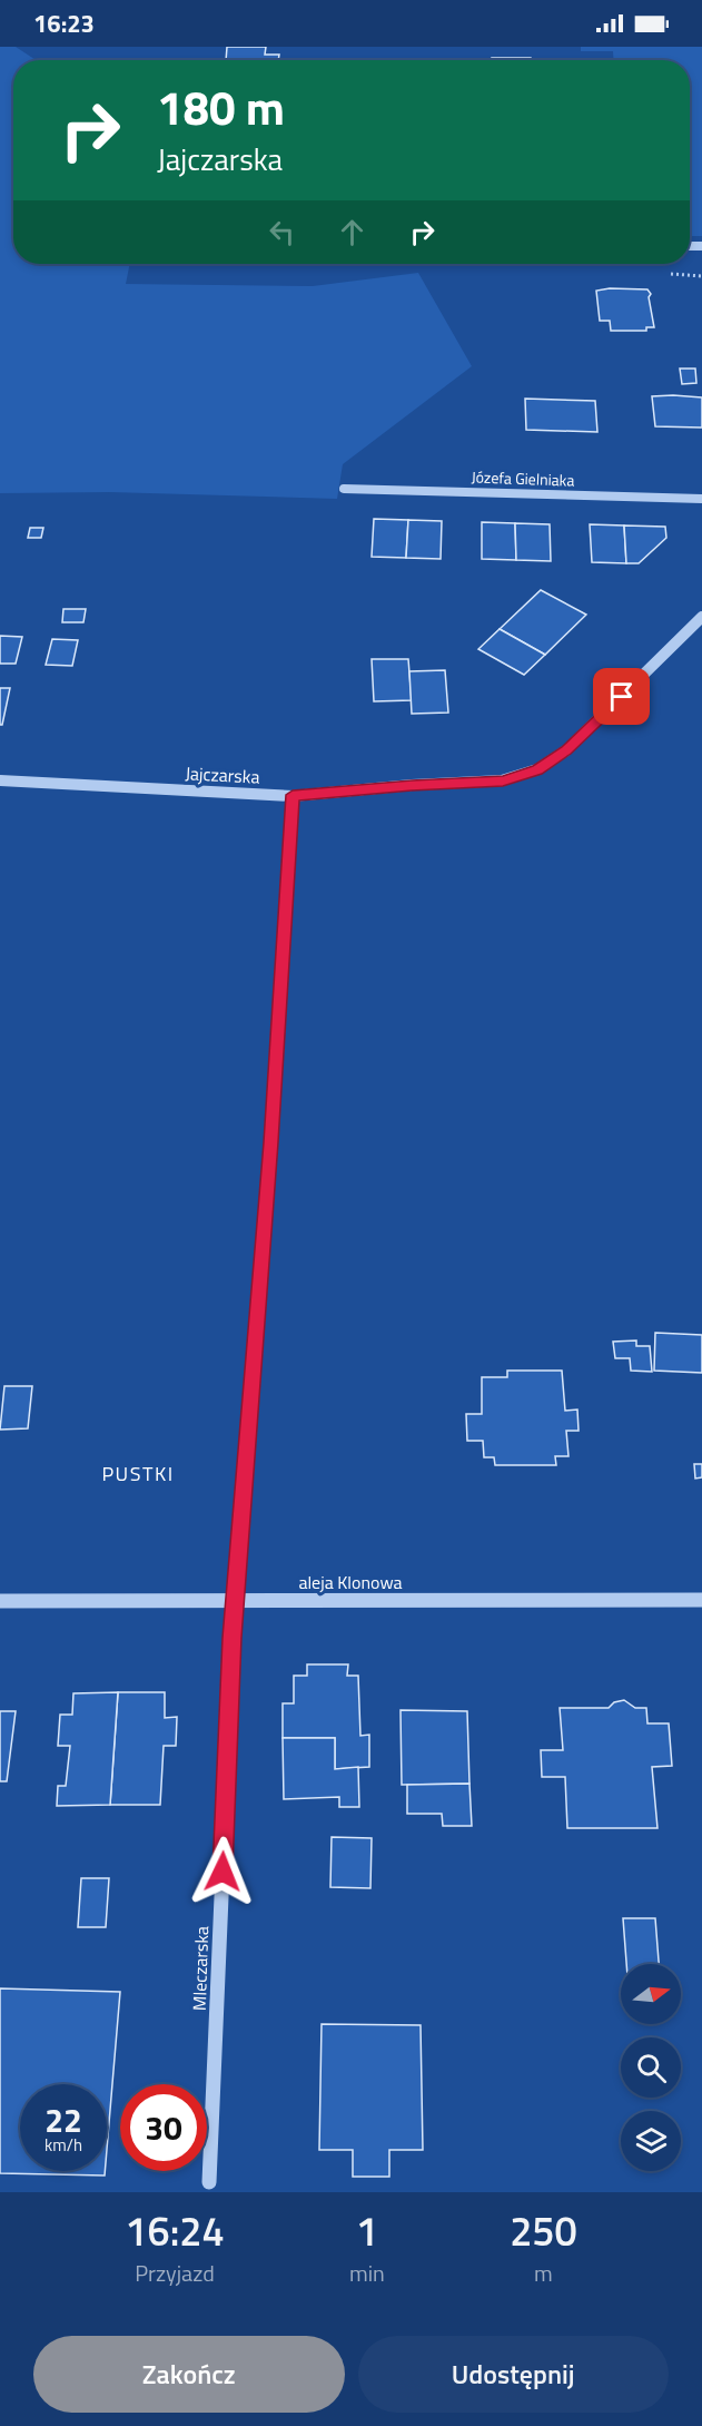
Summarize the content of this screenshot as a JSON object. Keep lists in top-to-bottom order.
{
  "streets": {
    "street": [
      "Józefa Gielniaka",
      "Jajczarska",
      "aleja Klonowa",
      "Mleczarska"
    ]
  },
  "crossings": [
    ["Jajczarska", "Mleczarska"],
    ["aleja Klonowa", "Mleczarska"]
  ],
  "districts": ["PUSTKI"],
  "north": "right",
  "page": {
    "status": "16:23",
    "turn": ["180 m", "Jajczarska"],
    "speed": "22 km/h",
    "limit": "30",
    "eta": [
      "16:24",
      "Przyjazd",
      "1",
      "min",
      "250",
      "m"
    ],
    "buttons": ["Zakończ", "Udostępnij"]
  }
}
